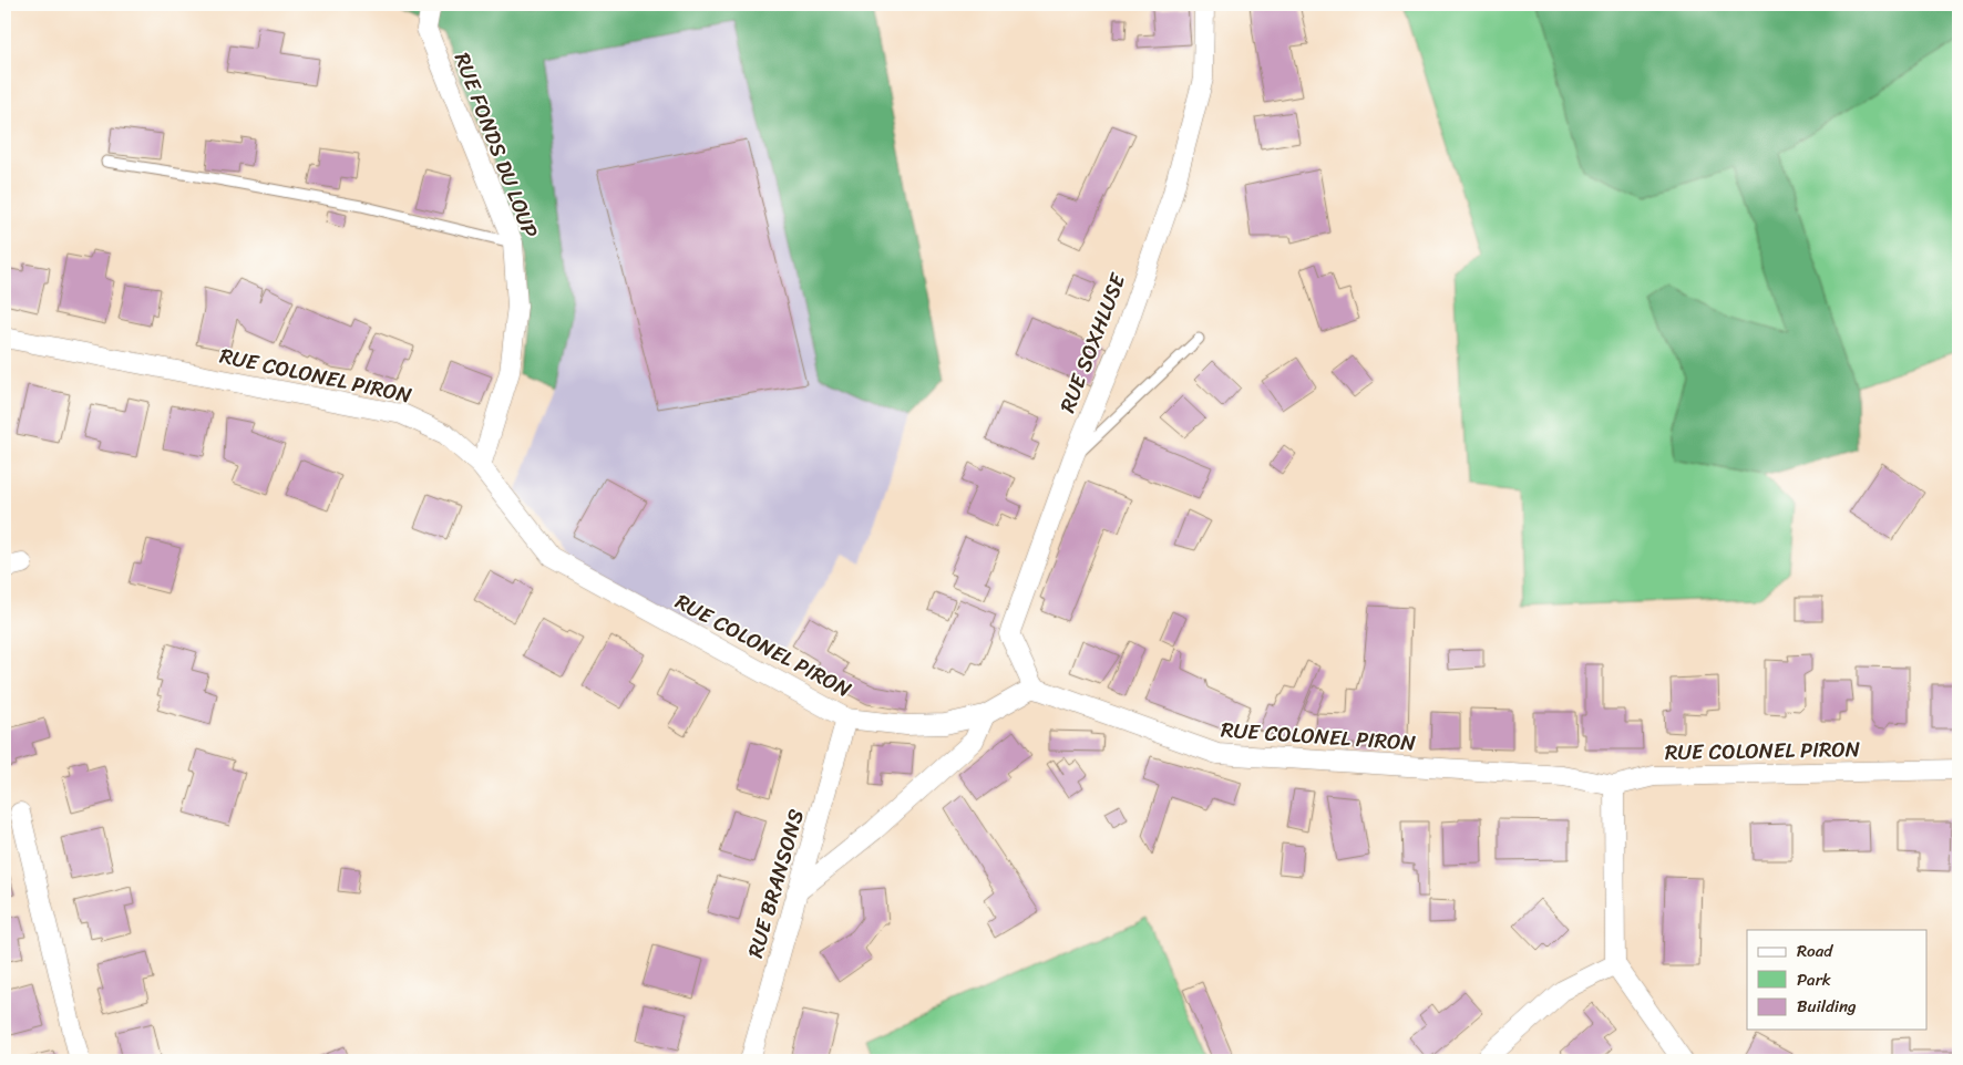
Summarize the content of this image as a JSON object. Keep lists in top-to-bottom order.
{
  "streets": {
    "street": [
      "RUE FONDS DU LOUP",
      "RUE SOXHLUSE",
      "RUE COLONEL PIRON",
      "RUE BRANSONS"
    ]
  },
  "crossings": [
    ["RUE FONDS DU LOUP", "RUE COLONEL PIRON"],
    ["RUE SOXHLUSE", "RUE COLONEL PIRON"],
    ["RUE COLONEL PIRON", "RUE BRANSONS"]
  ],
  "legend": ["Road", "Park", "Building"]
}
